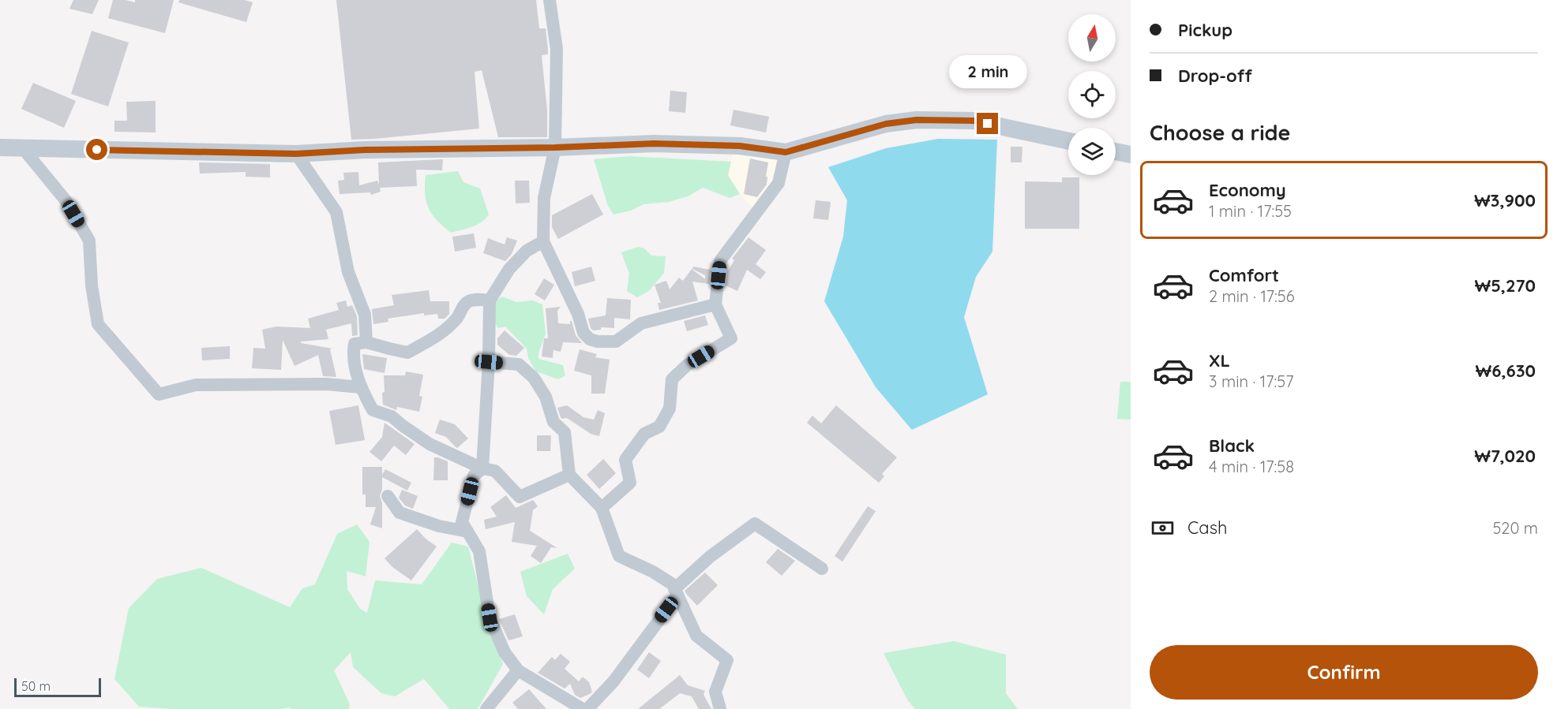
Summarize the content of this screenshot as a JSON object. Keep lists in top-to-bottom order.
{
  "scale_bar": "50 m",
  "north": "top",
  "page": {
    "banner": ["Pickup", "Drop-off"],
    "bubble": "2 min",
    "heading": "Choose a ride",
    "list": [
      {
        "name": "Economy",
        "note": "1 min · 17:55",
        "value": "₩3,900"
      },
      {
        "name": "Comfort",
        "note": "2 min · 17:56",
        "value": "₩5,270"
      },
      {
        "name": "XL",
        "note": "3 min · 17:57",
        "value": "₩6,630"
      },
      {
        "name": "Black",
        "note": "4 min · 17:58",
        "value": "₩7,020"
      }
    ],
    "pay": ["Cash", "520 m"],
    "buttons": "Confirm",
    "scale": "50 m"
  }
}
